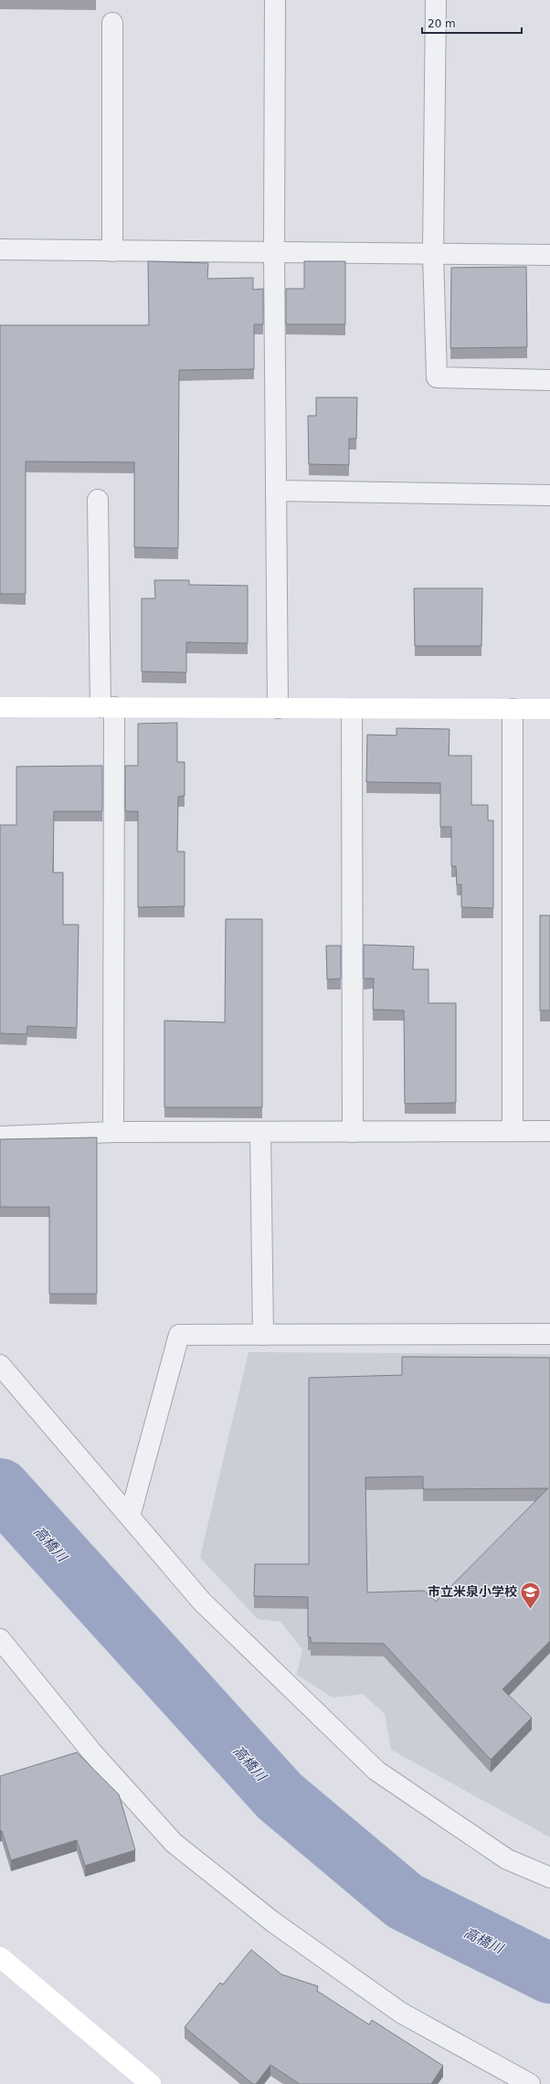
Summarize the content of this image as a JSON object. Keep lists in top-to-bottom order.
{
  "water": ["高橋川"],
  "places": {
    "school or university": ["市立米泉小学校"]
  },
  "scale_bar": "20 m"
}
